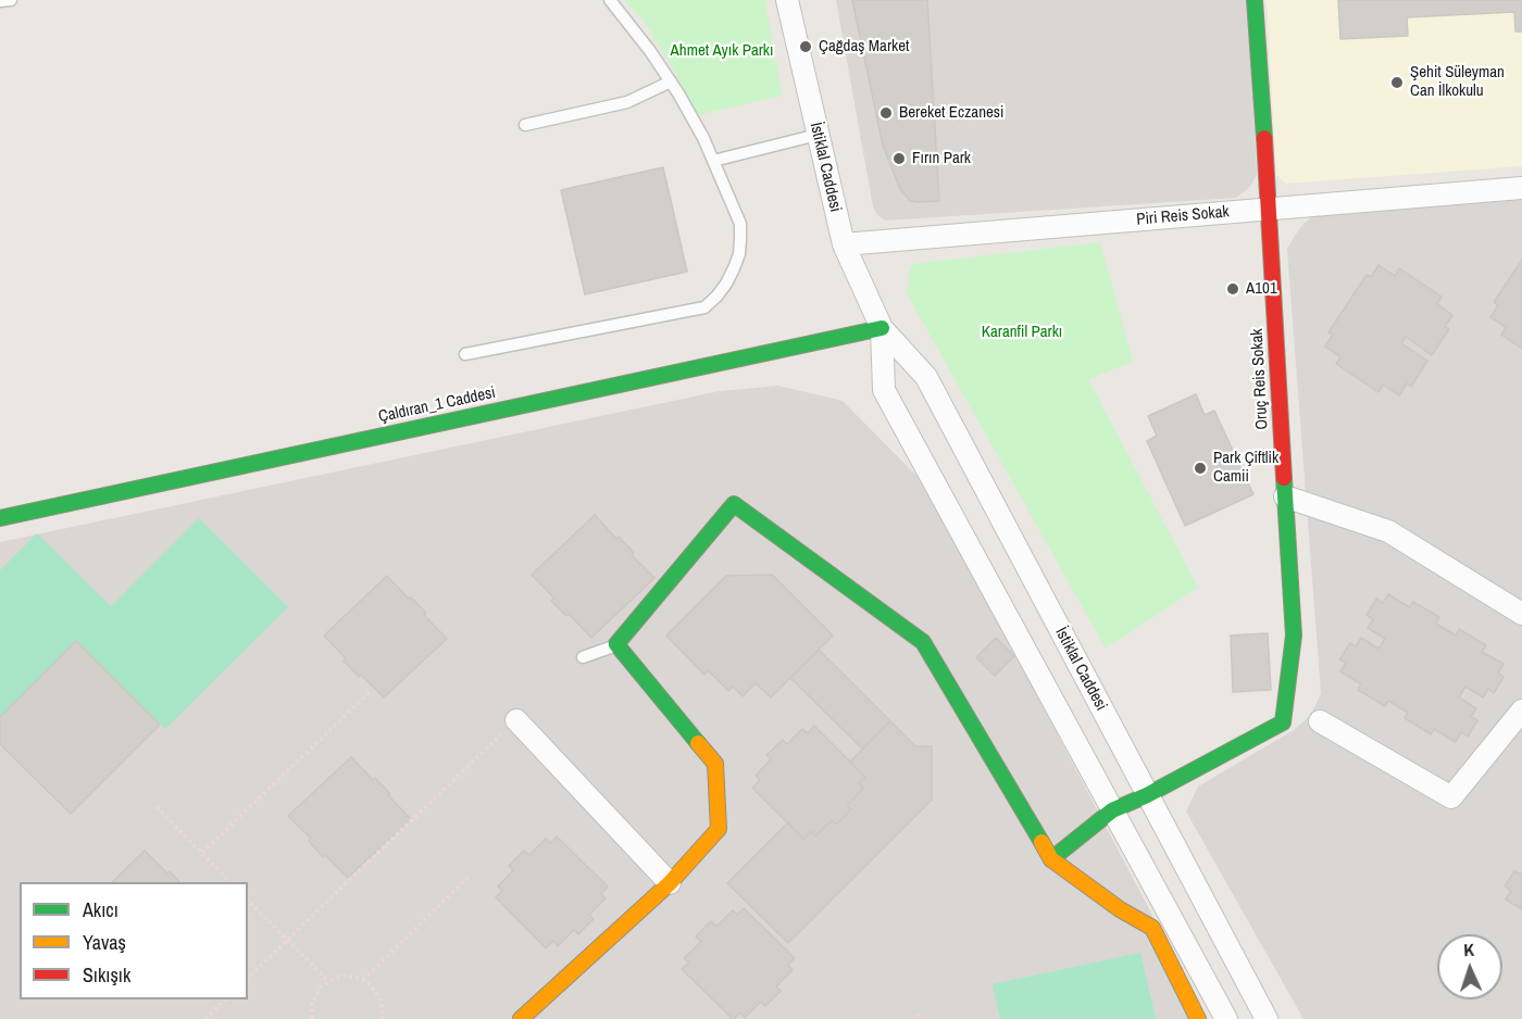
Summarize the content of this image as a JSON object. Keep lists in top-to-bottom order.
{
  "streets": {
    "street": [
      "İstiklal Caddesi",
      "Piri Reis Sokak",
      "Oruç Reis Sokak",
      "Çaldıran_1 Caddesi"
    ]
  },
  "crossings": [
    ["İstiklal Caddesi", "Piri Reis Sokak"],
    ["İstiklal Caddesi", "Oruç Reis Sokak"],
    ["İstiklal Caddesi", "Çaldıran_1 Caddesi"],
    ["Piri Reis Sokak", "Oruç Reis Sokak"]
  ],
  "parks": ["Ahmet Ayık Parkı", "Karanfil Parkı"],
  "places": [
    "Çağdaş Market",
    "Şehit Süleyman Can İlkokulu",
    "Bereket Eczanesi",
    "Fırın Park",
    "A101",
    "Park Çiftlik Camii"
  ],
  "legend": ["Akıcı", "Yavaş", "Sıkışık"],
  "north": "top"
}
